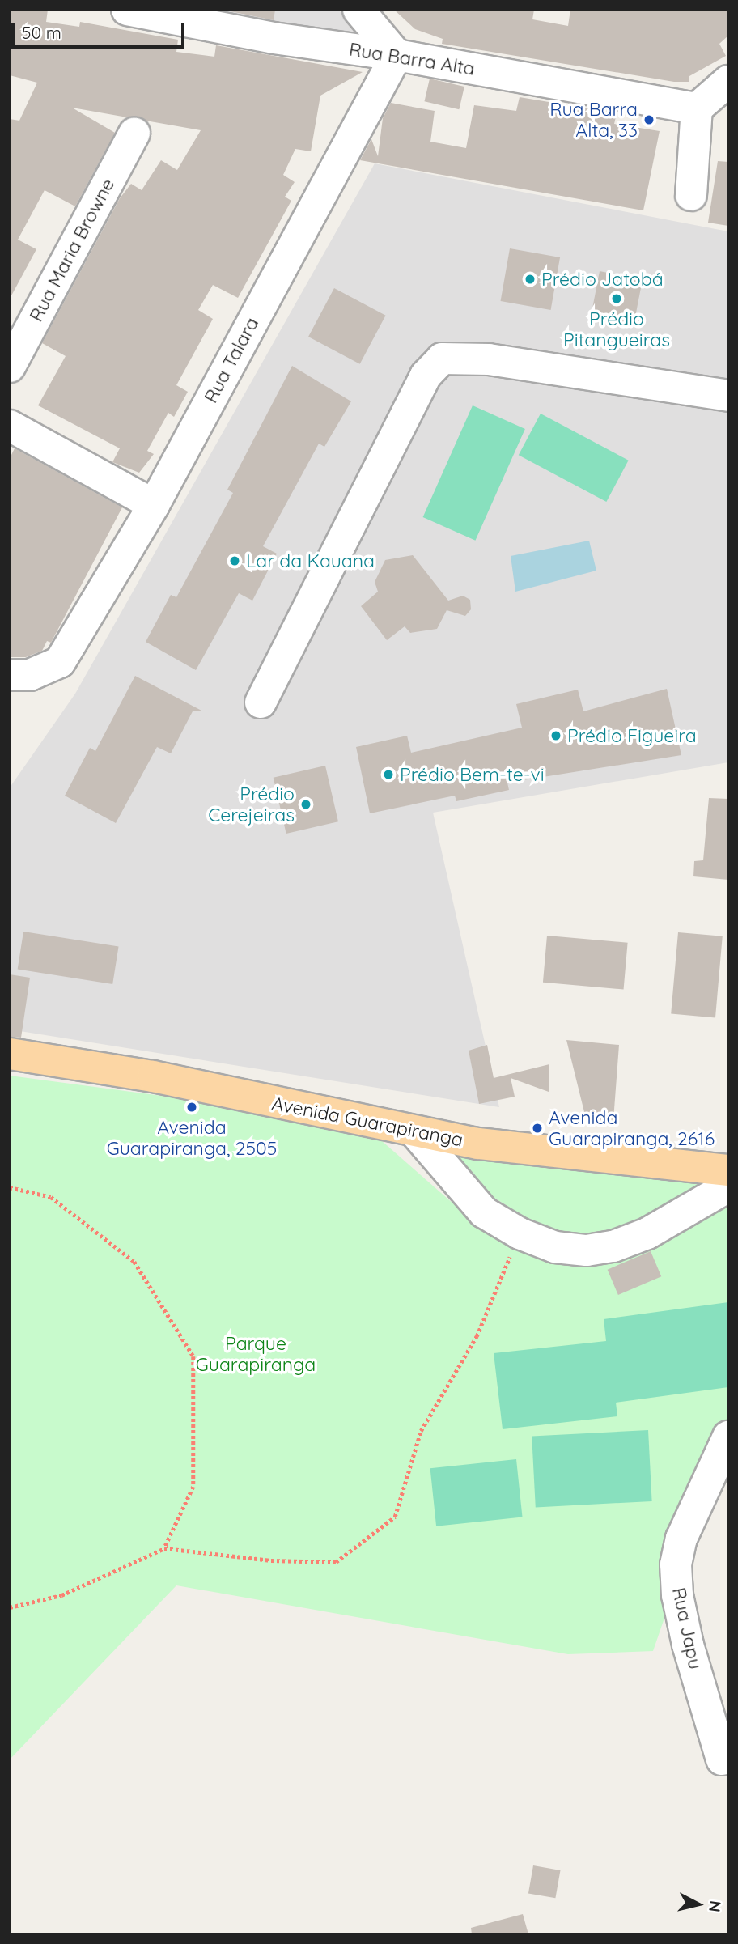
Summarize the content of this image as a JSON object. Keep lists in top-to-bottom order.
{
  "streets": {
    "main road": ["Avenida Guarapiranga"],
    "street": [
      "Rua Barra Alta",
      "Rua Maria Browne",
      "Rua Talara",
      "Rua Japu"
    ]
  },
  "crossings": [
    ["Rua Barra Alta", "Rua Talara"]
  ],
  "parks": ["Parque Guarapiranga"],
  "places": [
    "Rua Barra Alta, 33",
    "Prédio Jatobá",
    "Prédio Pitangueiras",
    "Lar da Kauana",
    "Prédio Figueira",
    "Prédio Bem-te-vi",
    "Prédio Cerejeiras",
    "Avenida Guarapiranga, 2505",
    "Avenida Guarapiranga, 2616"
  ],
  "scale_bar": "50 m",
  "north": "right"
}
